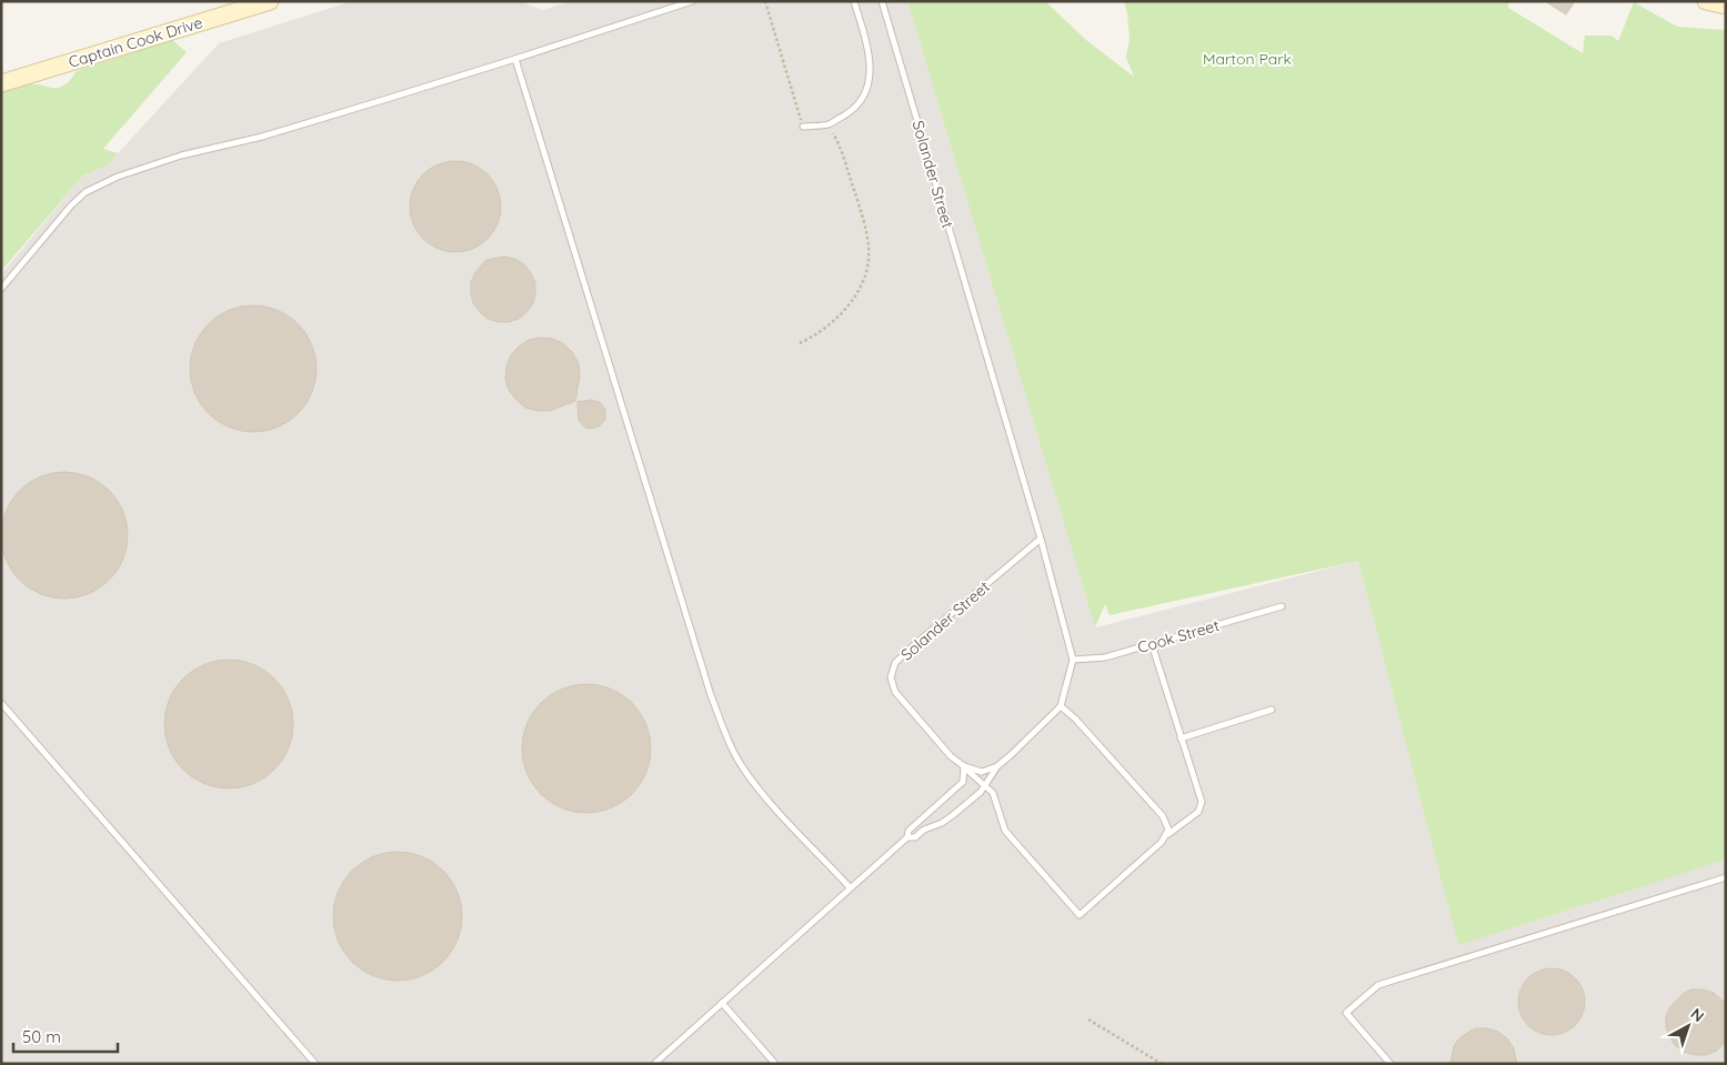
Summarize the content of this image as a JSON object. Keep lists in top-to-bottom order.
{
  "streets": {
    "main road": ["Captain Cook Drive"],
    "lane": ["Solander Street", "Cook Street"]
  },
  "crossings": [
    ["Solander Street", "Cook Street"]
  ],
  "parks": ["Marton Park"],
  "scale_bar": "50 m",
  "north": "top right"
}
